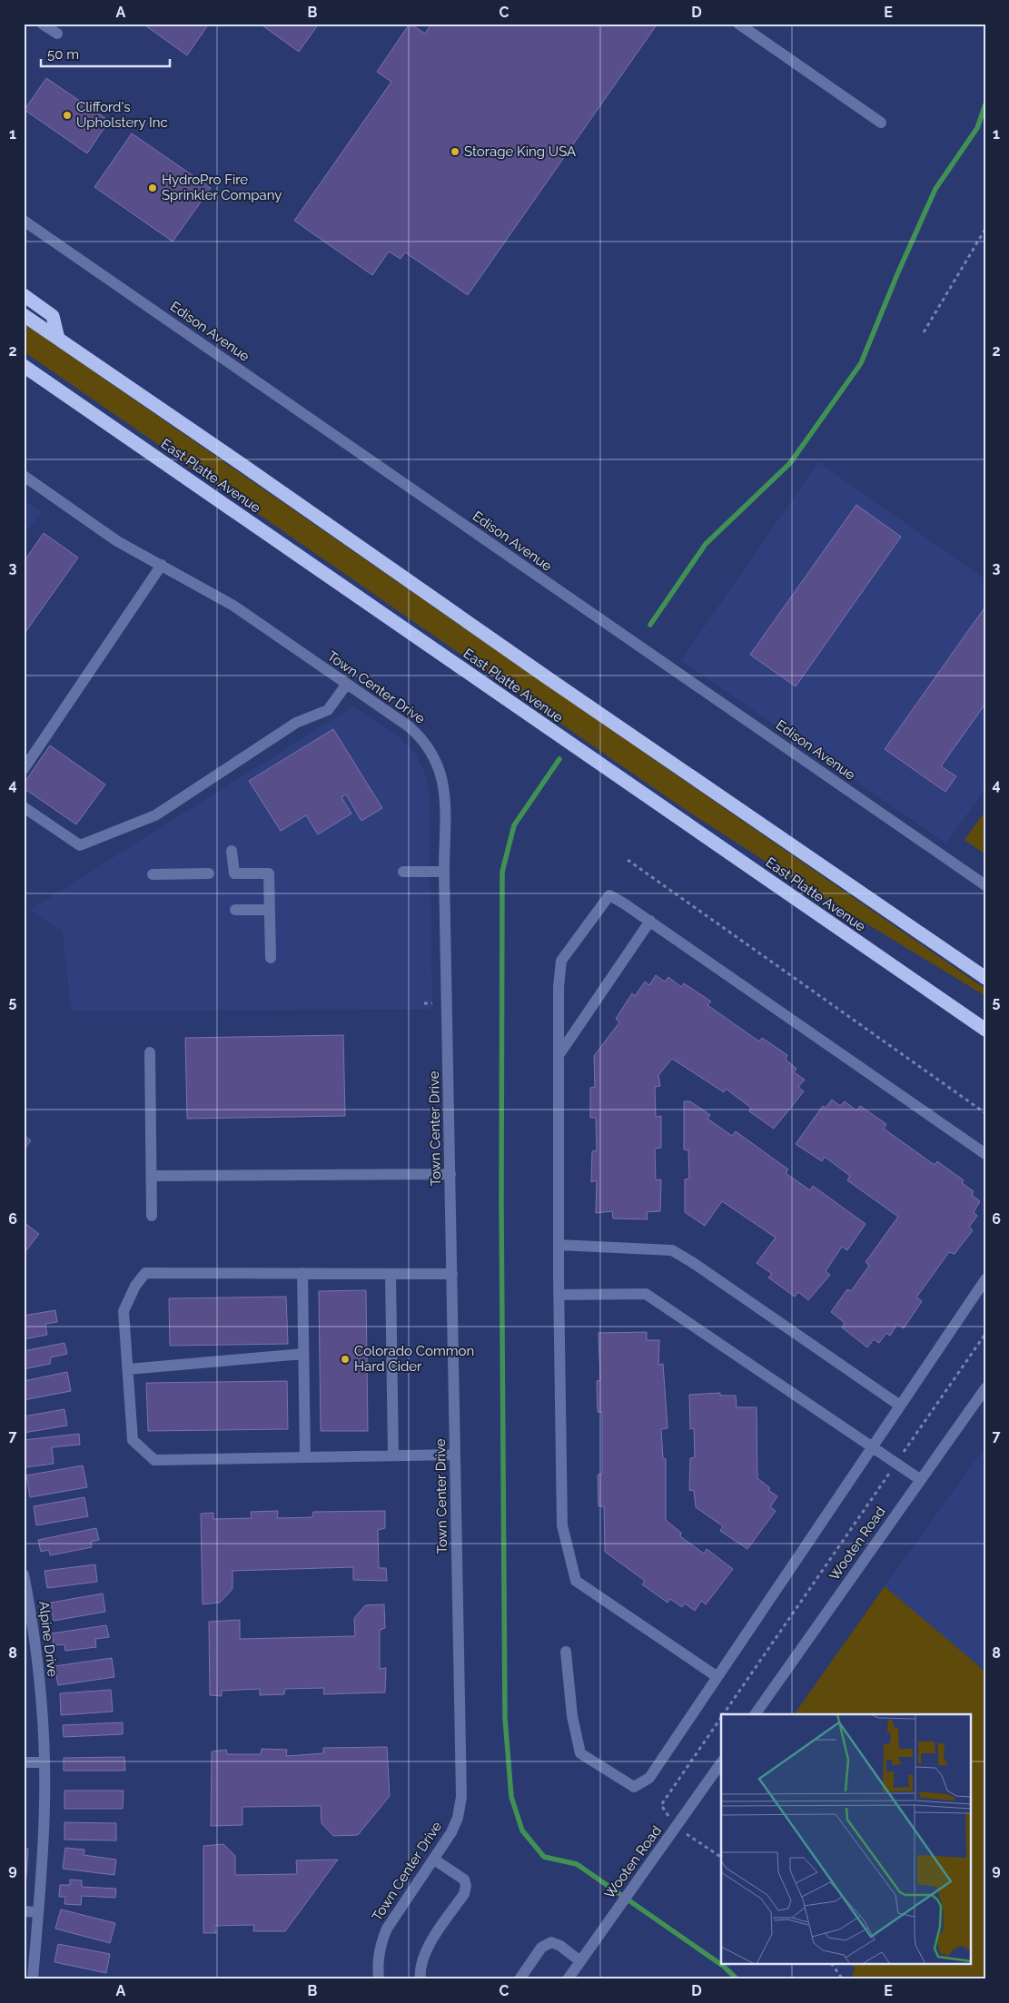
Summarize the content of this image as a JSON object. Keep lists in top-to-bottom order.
{
  "streets": {
    "highway": ["East Platte Avenue"],
    "street": [
      "Edison Avenue",
      "Town Center Drive",
      "Wooten Road",
      "Alpine Drive"
    ]
  },
  "places": [
    "Clifford's Upholstery Inc",
    "Storage King USA",
    "HydroPro Fire Sprinkler Company",
    "Colorado Common Hard Cider"
  ],
  "scale_bar": "50 m",
  "grid": {
    "columns": [
      "A",
      "B",
      "C",
      "D",
      "E"
    ],
    "rows": [
      "1",
      "2",
      "3",
      "4",
      "5",
      "6",
      "7",
      "8",
      "9"
    ]
  }
}
